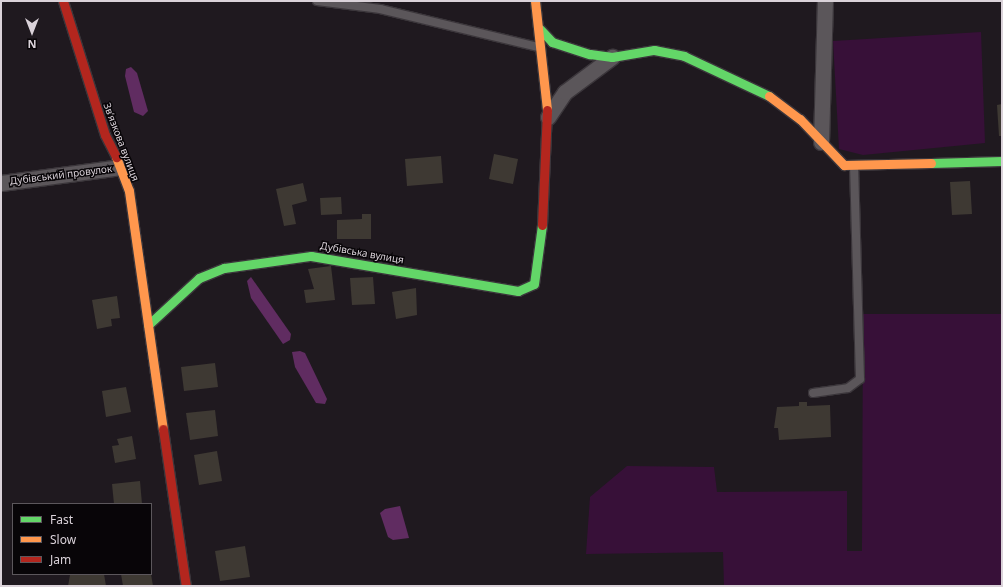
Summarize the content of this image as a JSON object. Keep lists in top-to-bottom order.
{
  "streets": {
    "street": ["Звʼязкова вулиця", "Дубівський провулок", "Дубівська вулиця"]
  },
  "crossings": [
    ["Звʼязкова вулиця", "Дубівський провулок"],
    ["Звʼязкова вулиця", "Дубівська вулиця"]
  ],
  "legend": ["Fast", "Slow", "Jam"],
  "north": "bottom"
}
